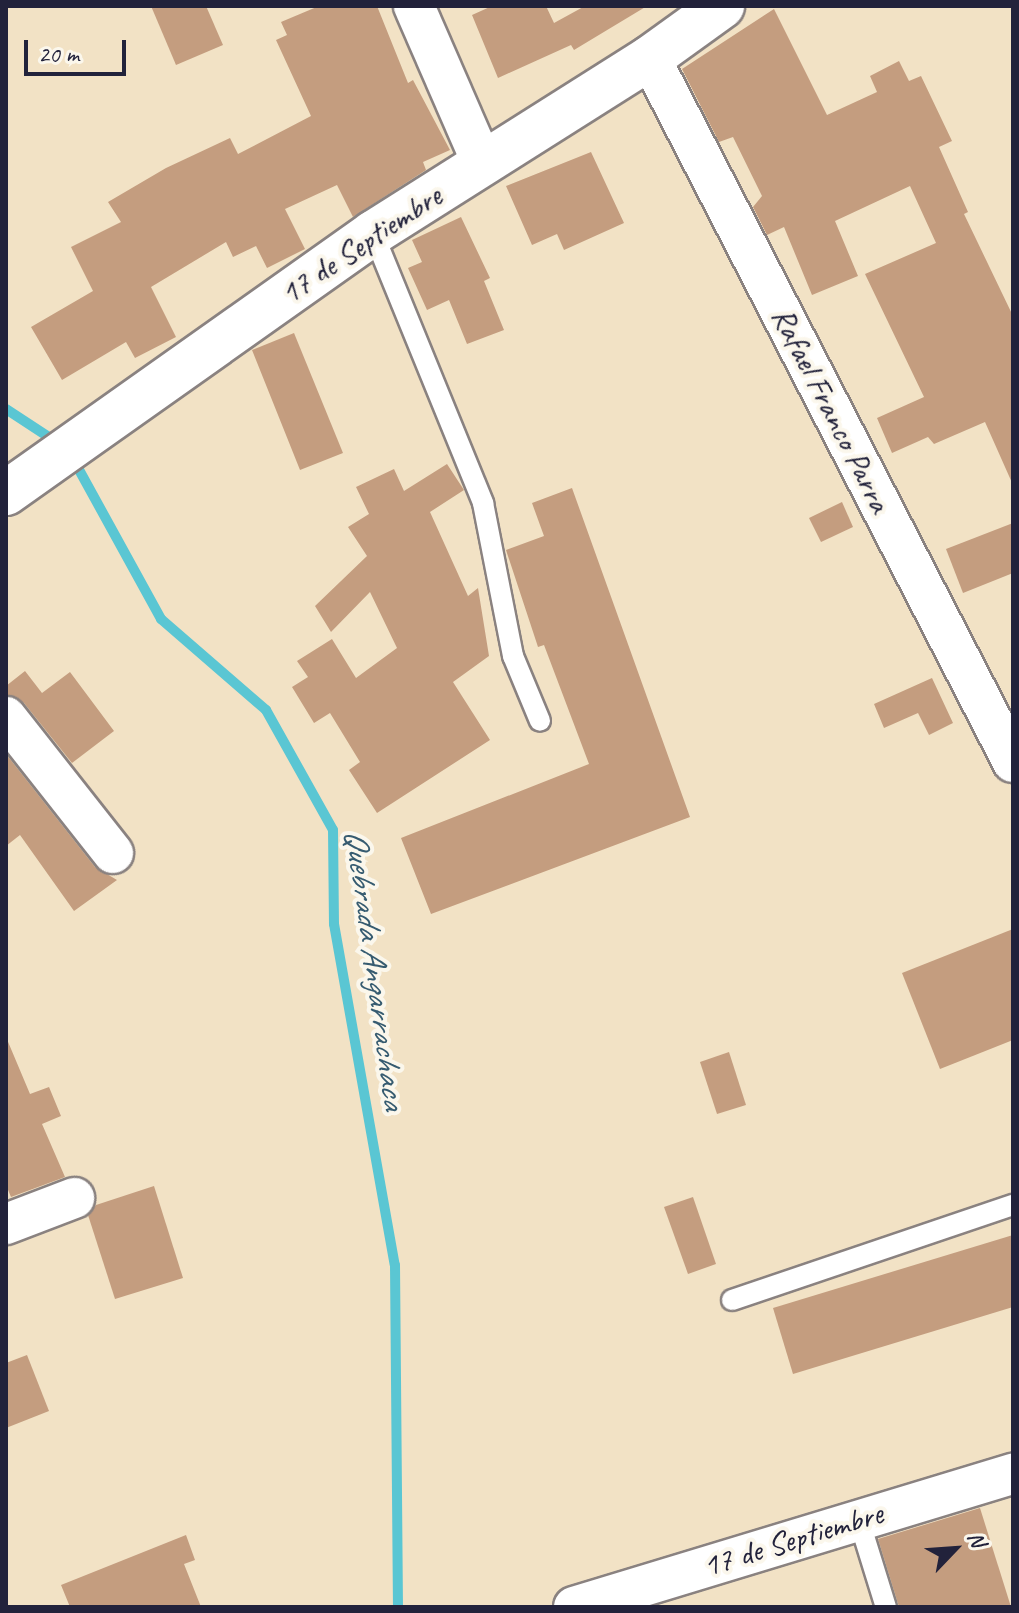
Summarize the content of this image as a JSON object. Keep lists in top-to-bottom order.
{
  "streets": {
    "street": ["17 de Septiembre", "Rafael Franco Parra"]
  },
  "crossings": [
    ["17 de Septiembre", "Rafael Franco Parra"]
  ],
  "water": ["Quebrada Angarrachaca"],
  "scale_bar": "20 m",
  "north": "top right"
}
